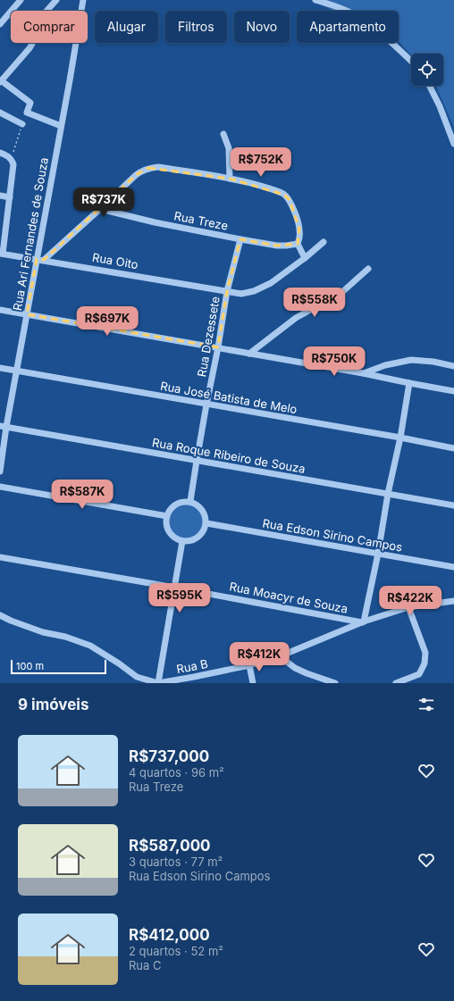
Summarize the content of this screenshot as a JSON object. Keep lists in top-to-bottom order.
{
  "streets": {
    "street": [
      "Rua Treze",
      "Rua Ari Fernandes de Souza",
      "Rua Oito",
      "Rua Dezessete",
      "Rua José Batista de Melo",
      "Rua Roque Ribeiro de Souza",
      "Rua Edson Sirino Campos",
      "Rua Moacyr de Souza",
      "Rua B"
    ]
  },
  "crossings": [
    ["Rua Treze", "Rua Dezessete"],
    ["Rua Ari Fernandes de Souza", "Rua Oito"],
    ["Rua Ari Fernandes de Souza", "Rua José Batista de Melo"],
    ["Rua Ari Fernandes de Souza", "Rua Roque Ribeiro de Souza"],
    ["Rua Oito", "Rua Dezessete"],
    ["Rua Dezessete", "Rua José Batista de Melo"],
    ["Rua Dezessete", "Rua Roque Ribeiro de Souza"],
    ["Rua Dezessete", "Rua Edson Sirino Campos"],
    ["Rua Moacyr de Souza", "Rua B"]
  ],
  "scale_bar": "100 m",
  "page": {
    "chip": [
      "Comprar",
      "Alugar",
      "Filtros",
      "Novo",
      "Apartamento"
    ],
    "price": [
      "R$752K",
      "R$737K",
      "R$558K",
      "R$697K",
      "R$750K",
      "R$587K",
      "R$595K",
      "R$422K",
      "R$412K"
    ],
    "scale": "100 m",
    "heading": "9 imóveis",
    "list": [
      {
        "name": "R$737,000",
        "note": "4 quartos · 96 m² · Rua Treze"
      },
      {
        "name": "R$587,000",
        "note": "3 quartos · 77 m² · Rua Edson Sirino Campos"
      },
      {
        "name": "R$412,000",
        "note": "2 quartos · 52 m² · Rua C"
      }
    ]
  }
}
